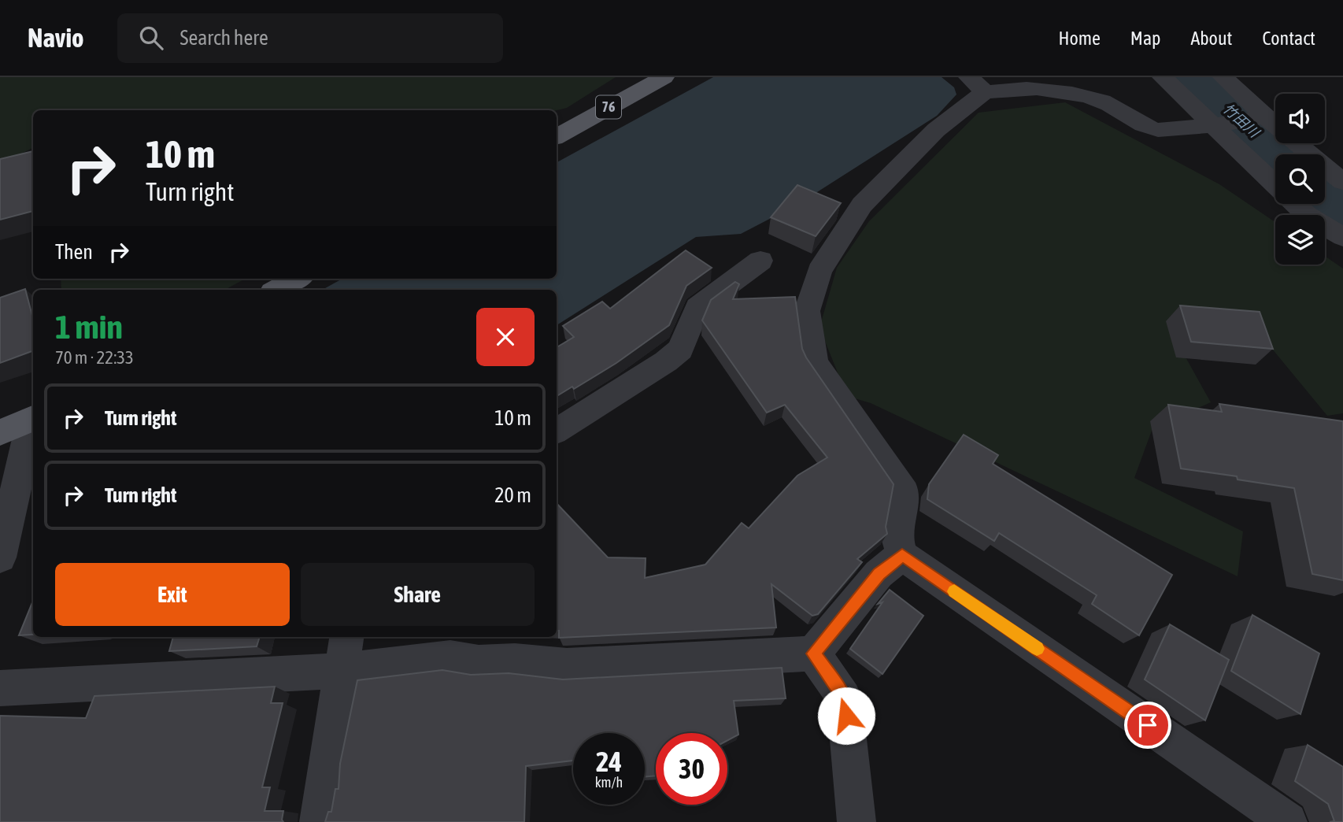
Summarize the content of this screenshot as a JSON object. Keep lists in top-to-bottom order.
{
  "streets": {
    "main road": ["76"]
  },
  "water": ["竹田川"],
  "page": {
    "header": "Navio",
    "search": "Search here",
    "nav": [
      "Home",
      "Map",
      "About",
      "Contact"
    ],
    "turn": ["10 m", "Turn right"],
    "then": "Then",
    "heading": ["1 min", "70 m · 22:33"],
    "list": [
      {
        "name": "Turn right",
        "value": "10 m"
      },
      {
        "name": "Turn right",
        "value": "20 m"
      }
    ],
    "buttons": ["Exit", "Share"],
    "speed": "24 km/h",
    "limit": "30"
  }
}
